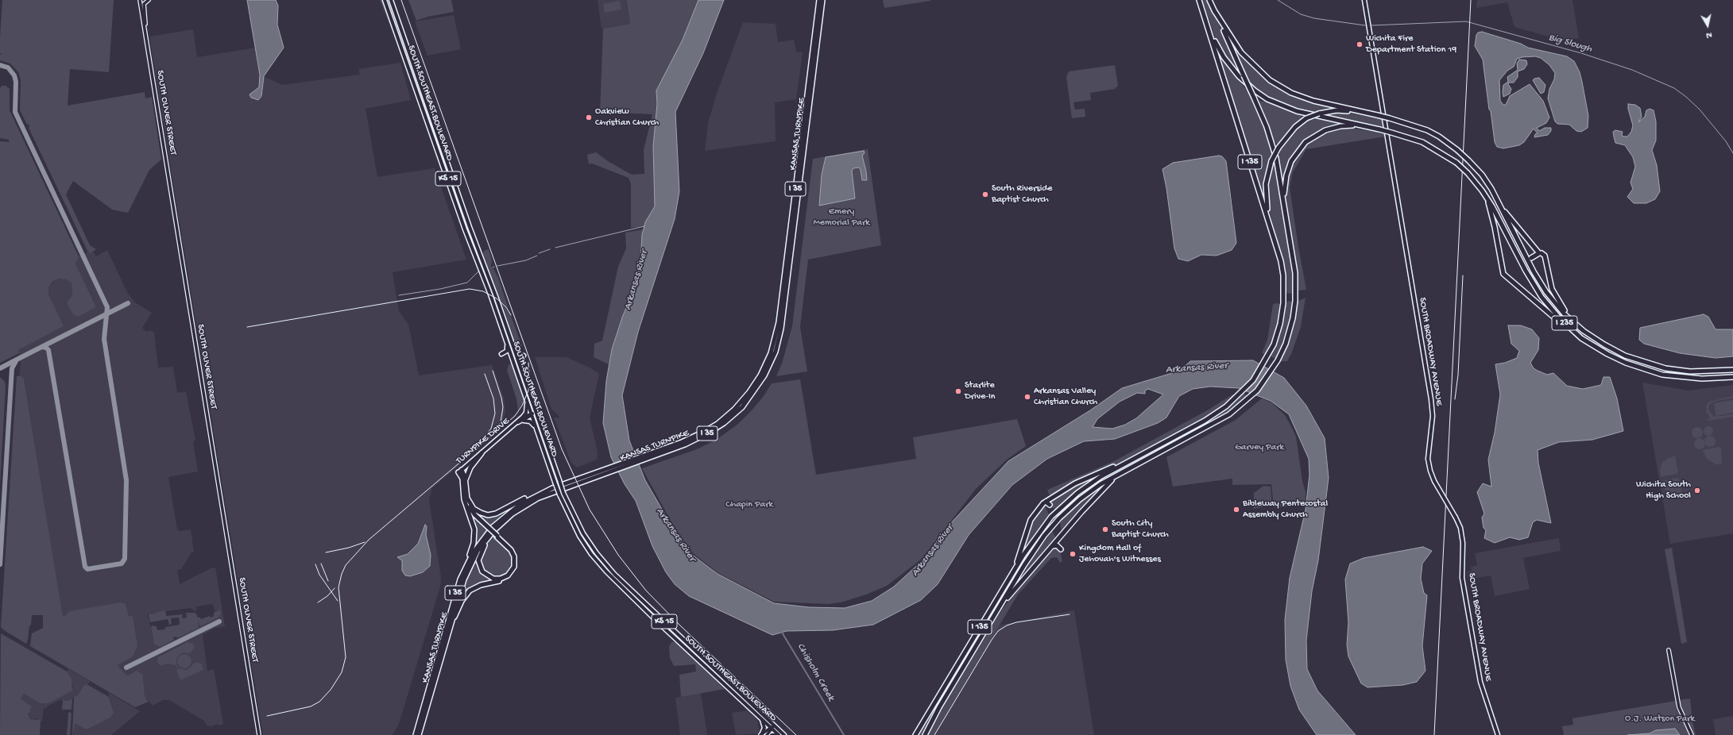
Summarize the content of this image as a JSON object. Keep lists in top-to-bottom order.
{
  "streets": {
    "highway": [
      "KANSAS TURNPIKE",
      "I 135",
      "I 35",
      "I 235"
    ],
    "main road": [
      "SOUTH SOUTHEAST BOULEVARD",
      "SOUTH OLIVER STREET",
      "KS 15",
      "SOUTH BROADWAY AVENUE",
      "TURNPIKE DRIVE"
    ]
  },
  "crossings": [
    ["SOUTH SOUTHEAST BOULEVARD", "TURNPIKE DRIVE"]
  ],
  "water": ["Big Slough", "Arkansas River", "Chisholm Creek"],
  "parks": [
    "Emery Memorial Park",
    "Garvey Park",
    "Chapin Park",
    "O.J. Watson Park"
  ],
  "places": [
    "Wichita Fire Department Station 19",
    "Oakview Christian Church",
    "South Riverside Baptist Church",
    "Starlite Drive-In",
    "Arkansas Valley Christian Church",
    "Wichita South High School",
    "Bibleway Pentecostal Assembly Church",
    "South City Baptist Church",
    "Kingdom Hall of Jehovah's Witnesses"
  ],
  "north": "bottom"
}
